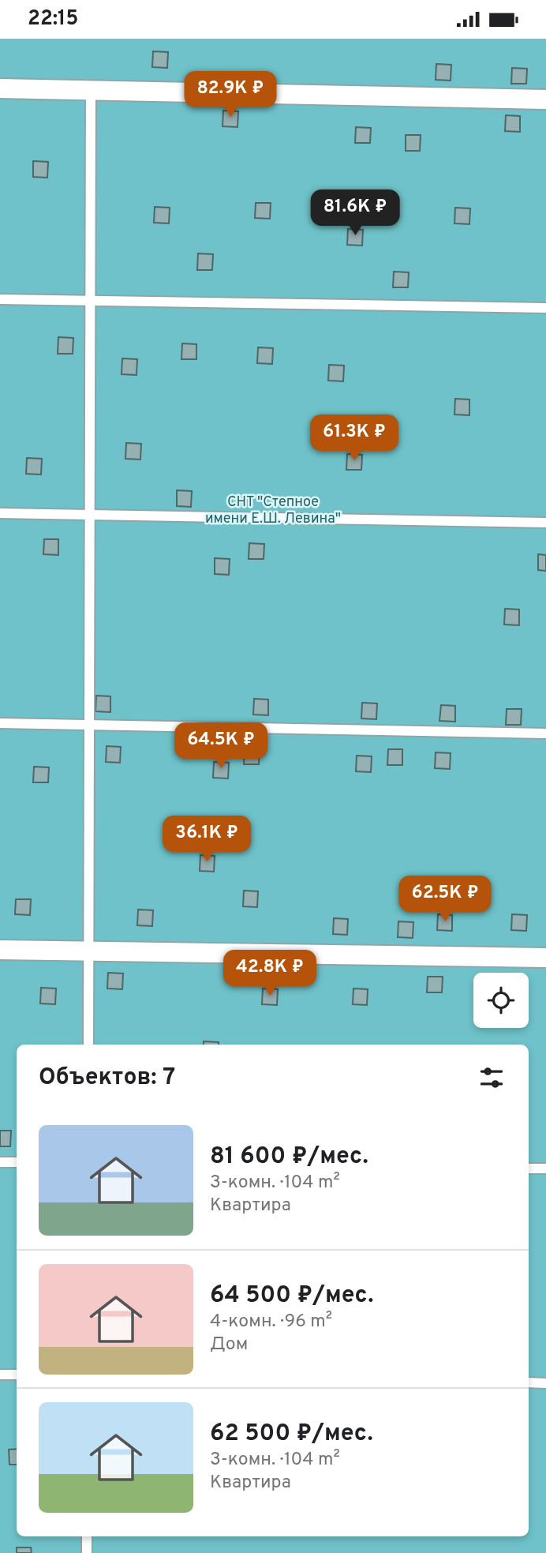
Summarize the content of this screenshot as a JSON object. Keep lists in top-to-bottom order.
{
  "parks": ["СНТ \"Степное имени Е.Ш. Левина\""],
  "page": {
    "status": "22:15",
    "price": [
      "82.9K ₽",
      "81.6K ₽",
      "61.3K ₽",
      "64.5K ₽",
      "36.1K ₽",
      "62.5K ₽",
      "42.8K ₽"
    ],
    "heading": "Объектов: 7",
    "list": [
      {
        "name": "81 600 ₽/мес.",
        "note": "3-комн. · 104 m² · Квартира"
      },
      {
        "name": "64 500 ₽/мес.",
        "note": "4-комн. · 96 m² · Дом"
      },
      {
        "name": "62 500 ₽/мес.",
        "note": "3-комн. · 104 m² · Квартира"
      }
    ]
  }
}
